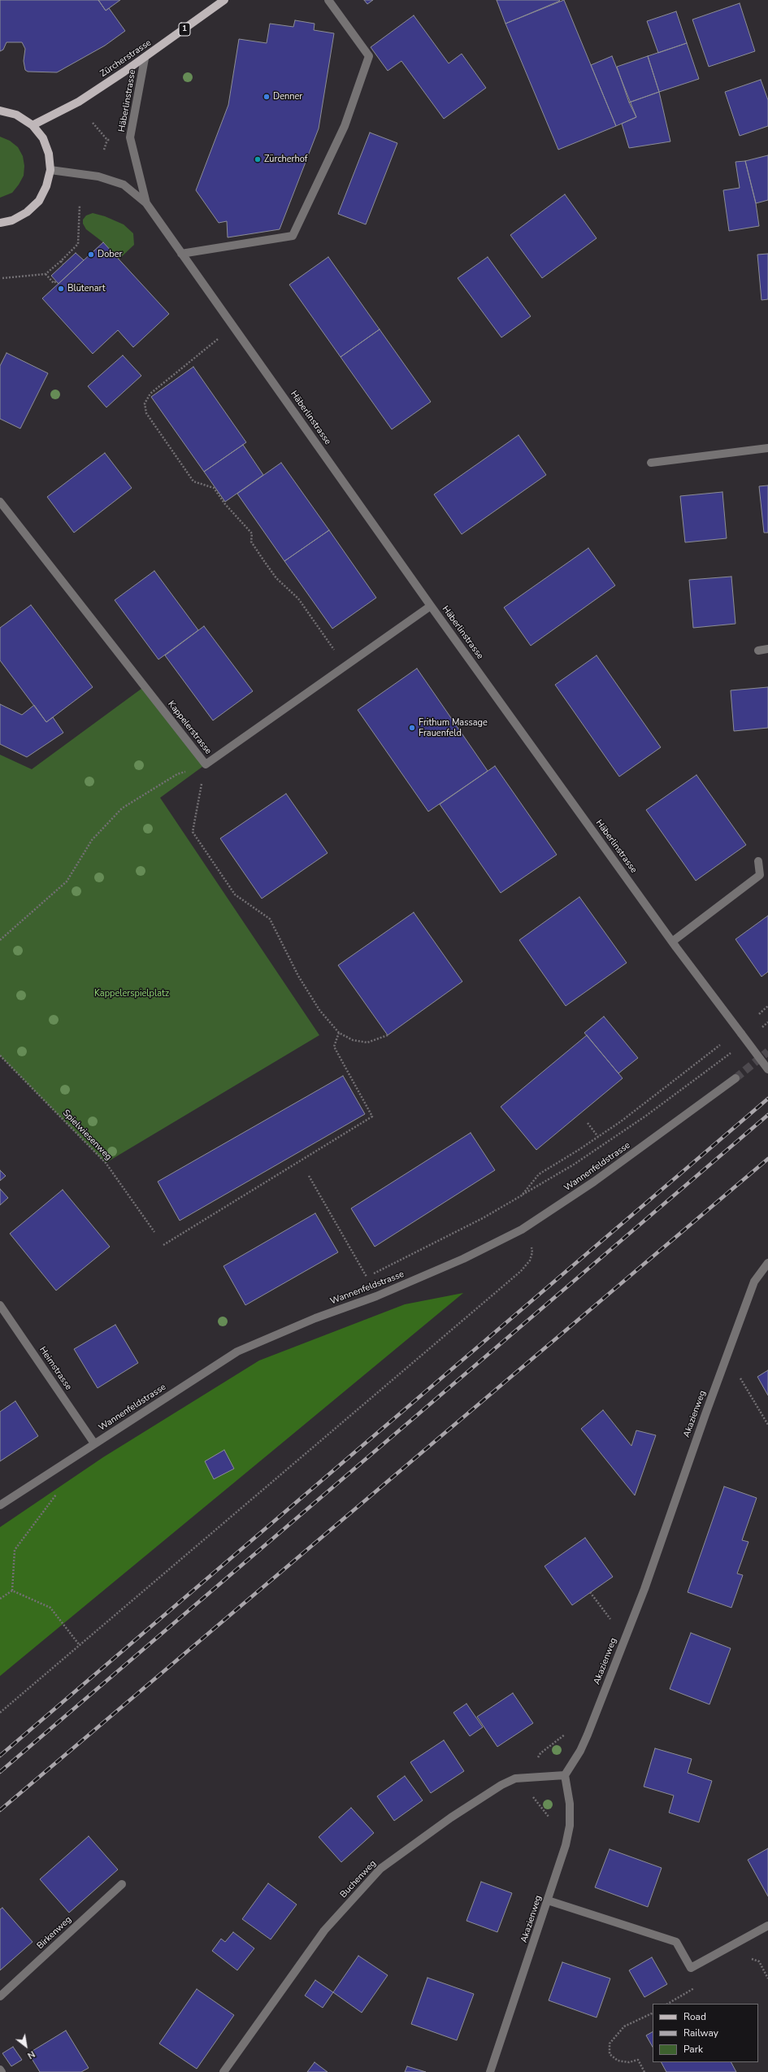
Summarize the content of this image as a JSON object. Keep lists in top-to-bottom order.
{
  "streets": {
    "main road": ["1", "Zürcherstrasse"],
    "street": [
      "Häberlinstrasse",
      "Kappelerstrasse",
      "Wannenfeldstrasse",
      "Heimstrasse",
      "Akazienweg",
      "Buchenweg",
      "Birkenweg"
    ],
    "path": ["Spielwiesenweg"]
  },
  "crossings": [
    ["Zürcherstrasse", "Häberlinstrasse"],
    ["Häberlinstrasse", "Kappelerstrasse"],
    ["Wannenfeldstrasse", "Heimstrasse"],
    ["Akazienweg", "Buchenweg"]
  ],
  "parks": ["Kappelerspielplatz"],
  "places": [
    "Denner",
    "Zürcherhof",
    "Dober",
    "Blütenart",
    "Frithum Massage Frauenfeld"
  ],
  "legend": ["Road", "Railway", "Park"],
  "north": "bottom right"
}
